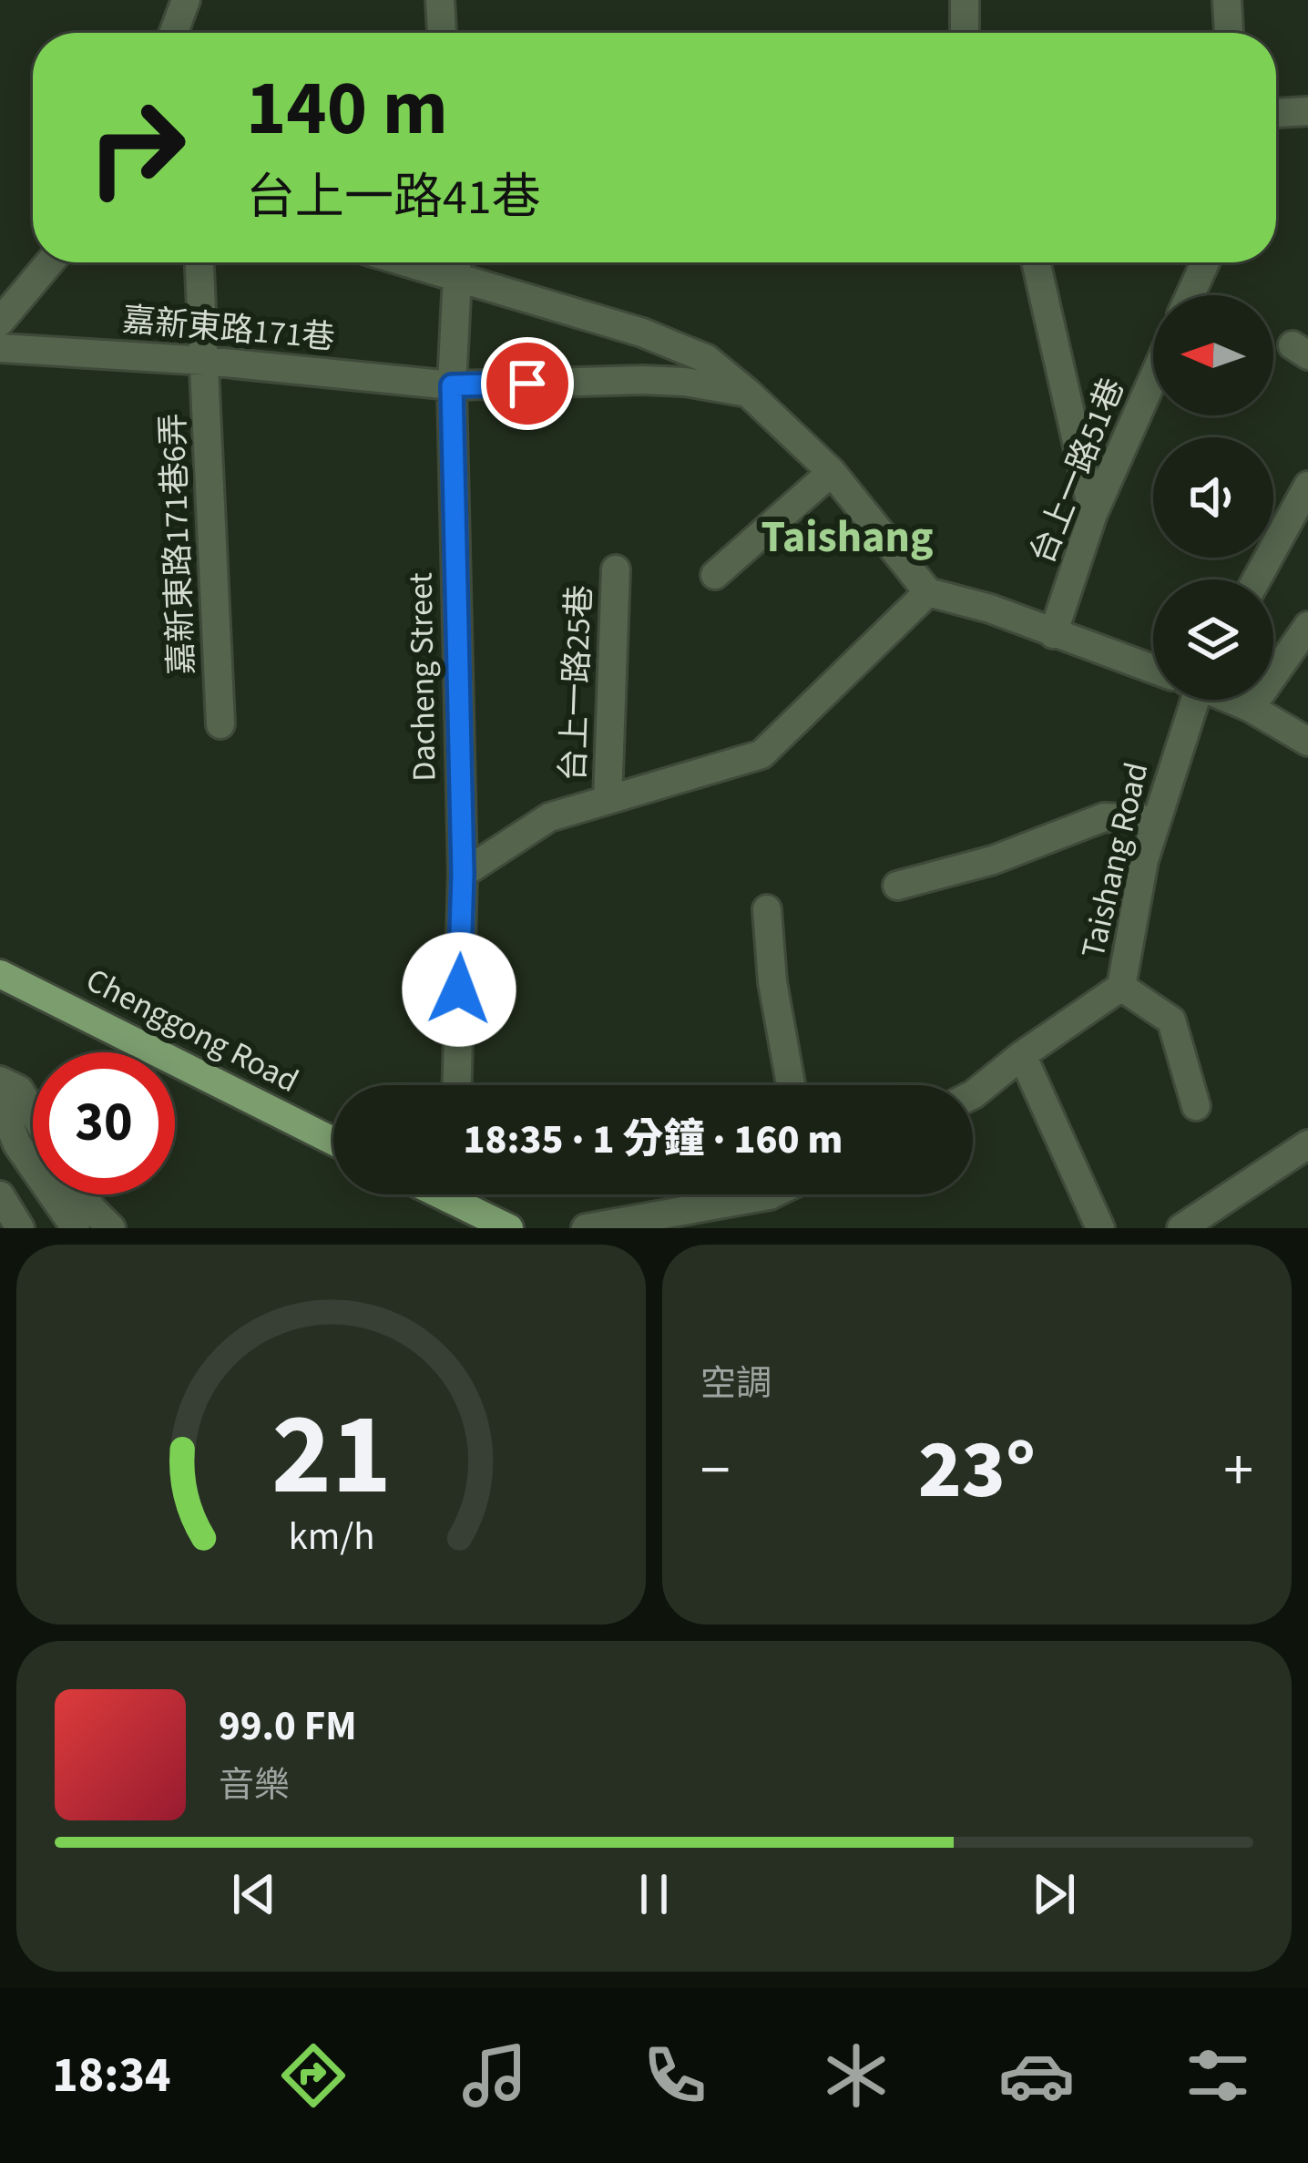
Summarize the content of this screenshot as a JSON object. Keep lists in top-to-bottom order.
{
  "streets": {
    "main road": ["Chenggong Road"],
    "street": [
      "嘉新東路171巷",
      "台上一路51巷",
      "嘉新東路171巷6弄",
      "Dacheng Street",
      "台上一路25巷",
      "Taishang Road"
    ]
  },
  "crossings": [
    ["嘉新東路171巷", "嘉新東路171巷6弄"],
    ["嘉新東路171巷", "Dacheng Street"]
  ],
  "districts": ["Taishang"],
  "north": "left",
  "page": {
    "turn": ["140 m", "台上一路41巷"],
    "limit": "30",
    "trip": "18:35 · 1 分鐘 · 160 m",
    "tile": "空調",
    "heat": ["−", "23°", "+"],
    "song": ["99.0 FM", "音樂"],
    "tabs": "18:34",
    "gauge": ["21", "km/h"]
  }
}
